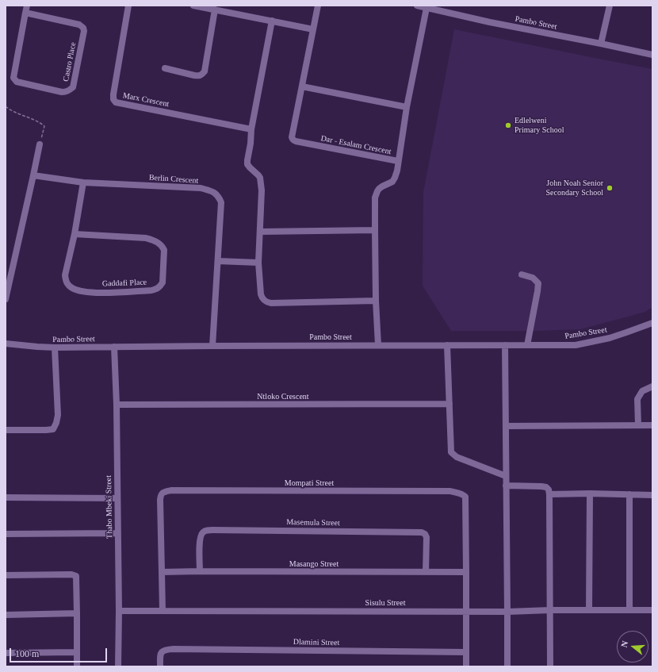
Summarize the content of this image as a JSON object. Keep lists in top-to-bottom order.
{
  "streets": {
    "street": [
      "Pambo Street",
      "Castro Place",
      "Marx Crescent",
      "Dar - Esalam Crescent",
      "Berlin Crescent",
      "Gaddafi Place",
      "Ntloko Crescent",
      "Mompati Street",
      "Thabo Mbeki Street",
      "Masemula Street",
      "Masango Street",
      "Sisulu Street",
      "Dlamini Street"
    ]
  },
  "crossings": [
    ["Pambo Street", "Dar - Esalam Crescent"],
    ["Pambo Street", "Berlin Crescent"],
    ["Pambo Street", "Thabo Mbeki Street"],
    ["Berlin Crescent", "Gaddafi Place"],
    ["Ntloko Crescent", "Thabo Mbeki Street"],
    ["Mompati Street", "Masango Street"],
    ["Thabo Mbeki Street", "Sisulu Street"],
    ["Masemula Street", "Masango Street"]
  ],
  "places": ["Edlelweni Primary School", "John Noah Senior Secondary School"],
  "scale_bar": "100 m",
  "north": "left"
}
